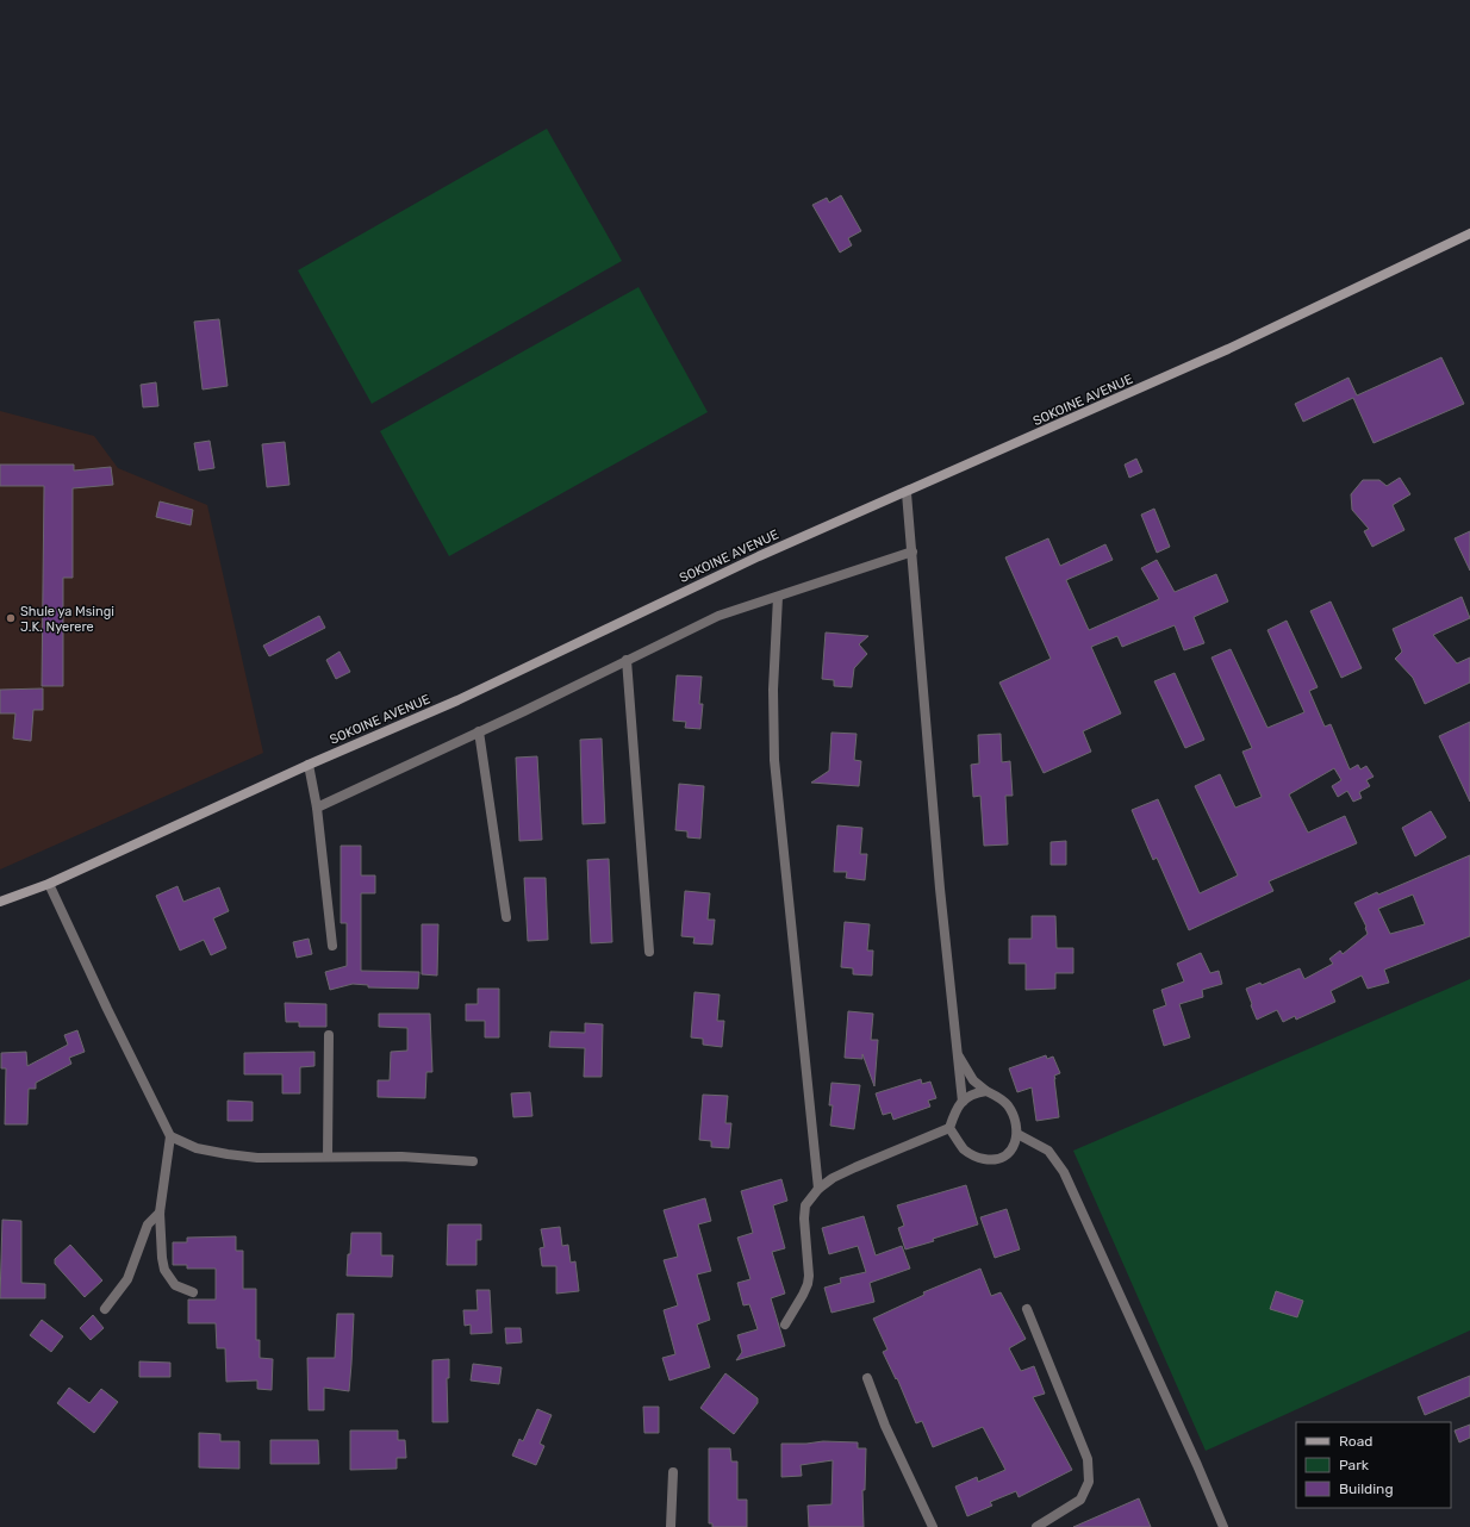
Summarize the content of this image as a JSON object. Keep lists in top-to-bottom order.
{
  "streets": {
    "street": ["SOKOINE AVENUE"]
  },
  "places": ["Shule ya Msingi J.K. Nyerere"],
  "legend": ["Road", "Park", "Building"]
}
